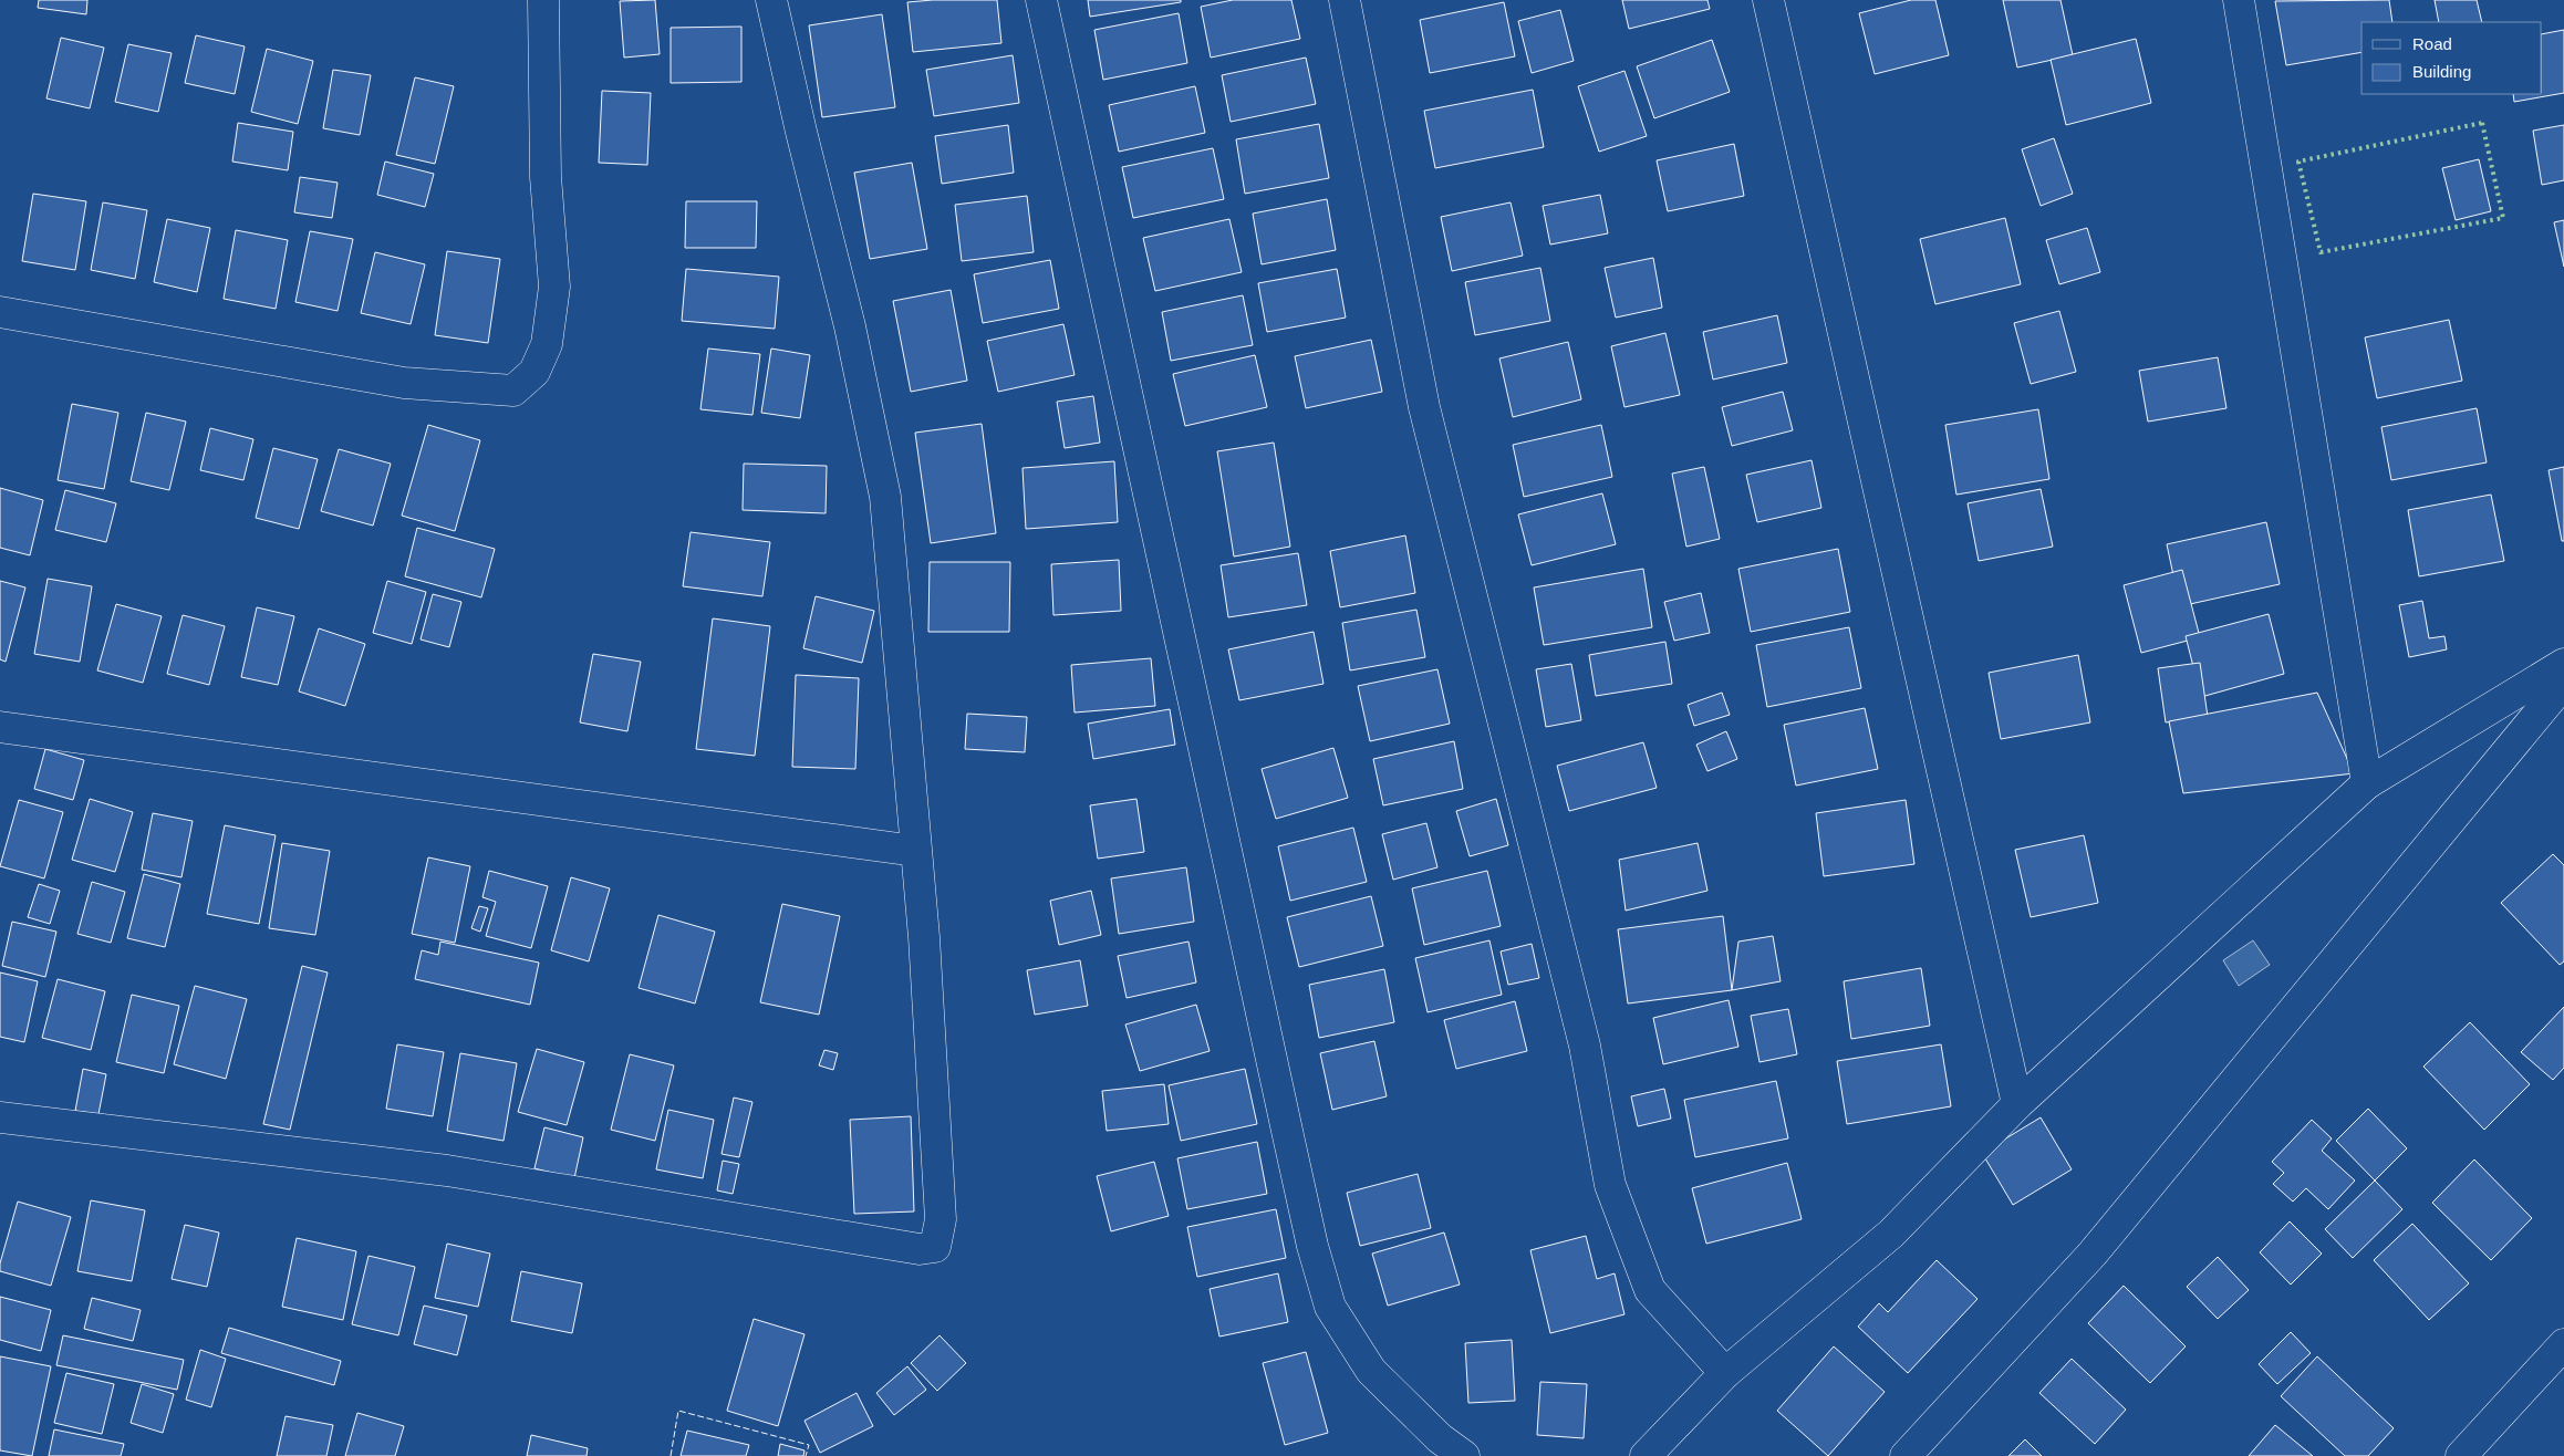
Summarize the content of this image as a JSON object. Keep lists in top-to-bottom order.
{
  "legend": ["Road", "Building"]
}
